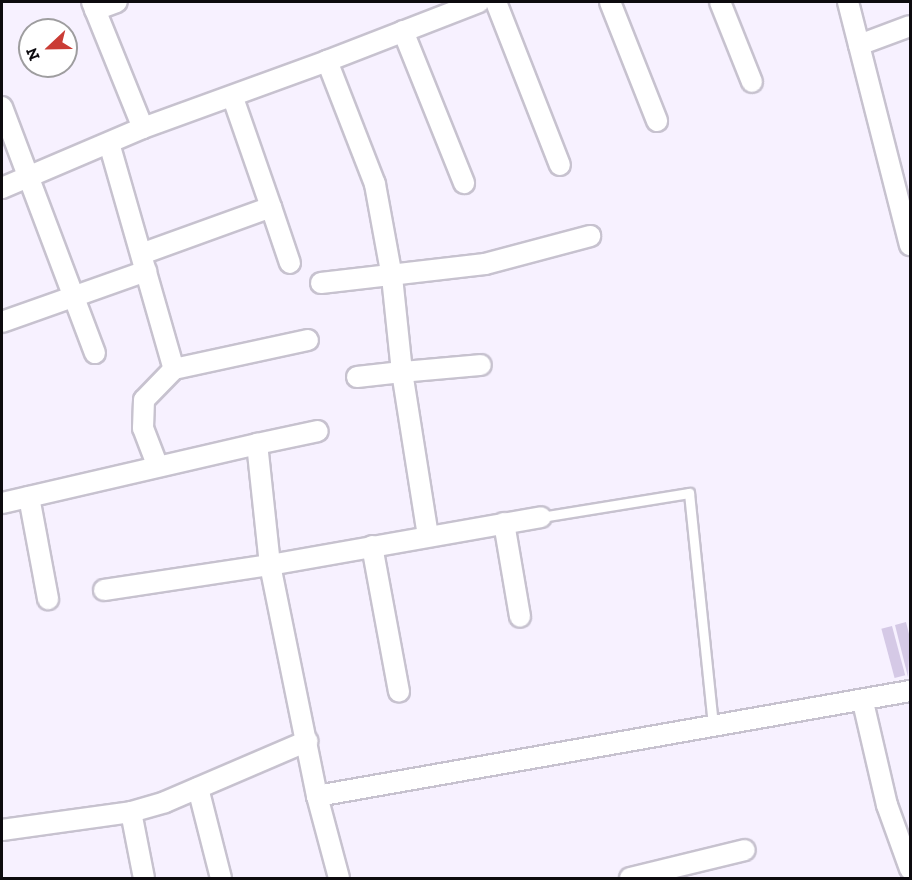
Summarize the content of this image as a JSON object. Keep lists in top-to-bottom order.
{
  "north": "left"
}
